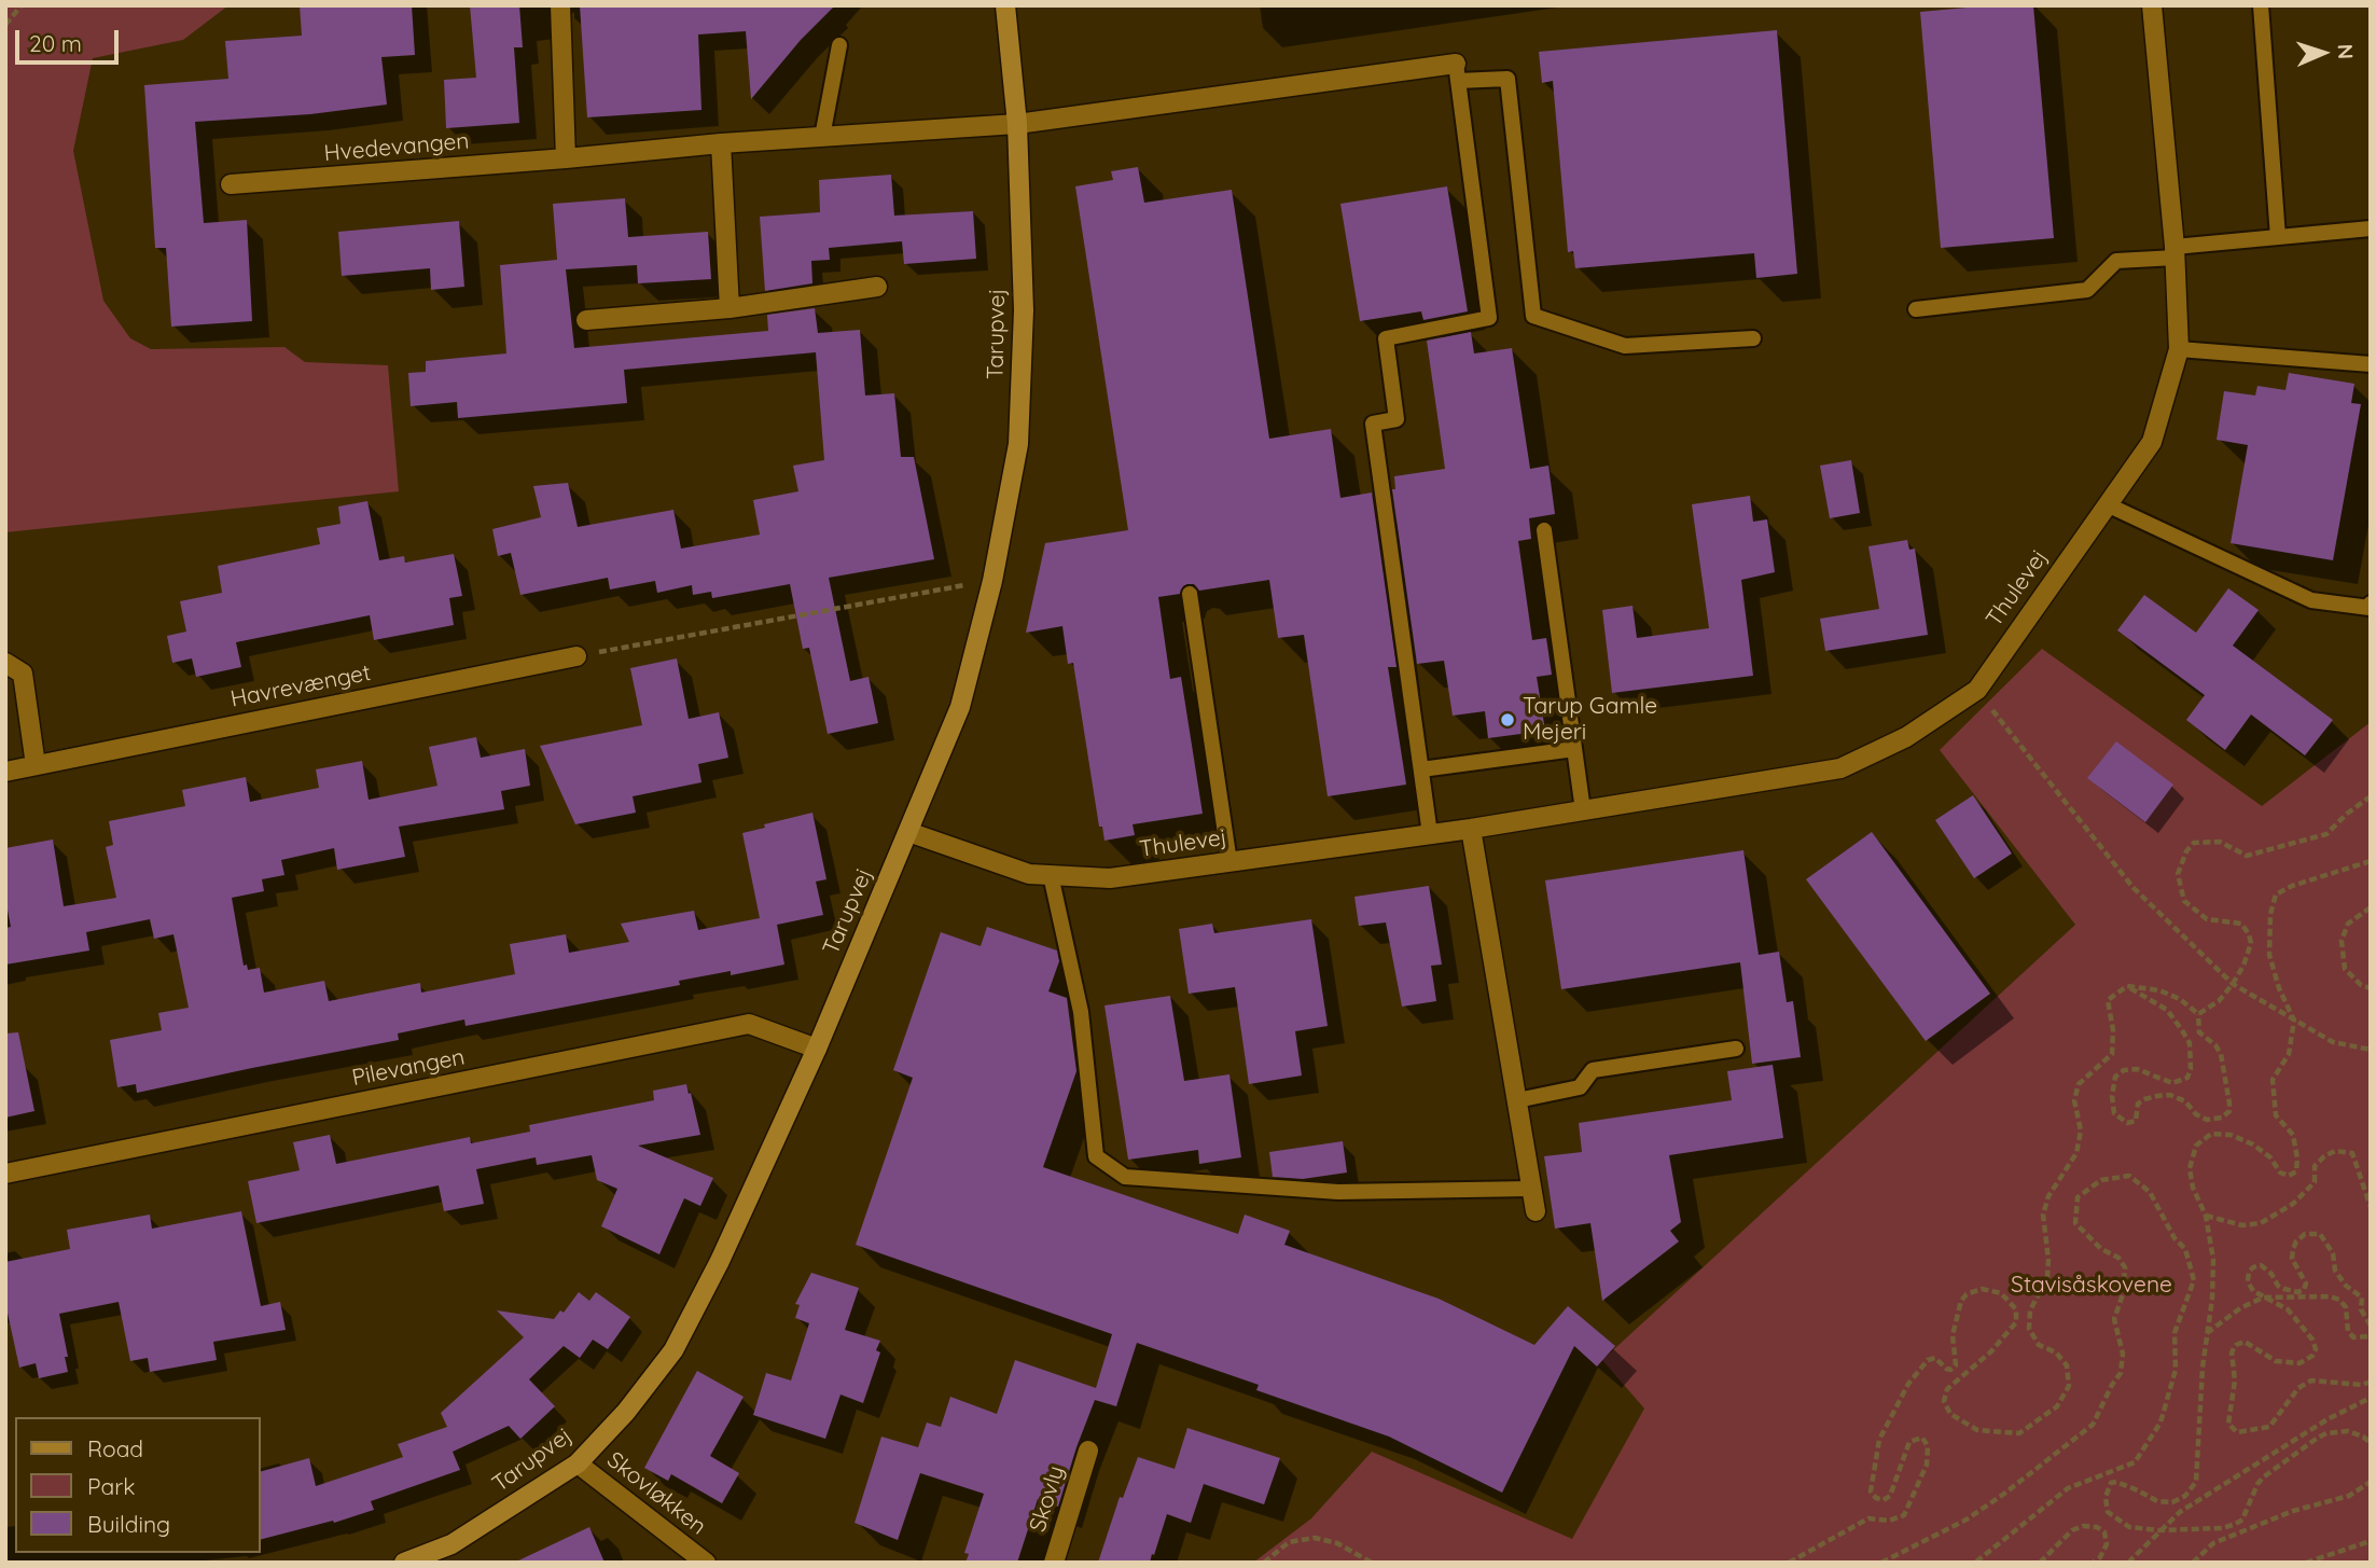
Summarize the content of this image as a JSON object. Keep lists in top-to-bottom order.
{
  "streets": {
    "street": [
      "Hvedevangen",
      "Tarupvej",
      "Thulevej",
      "Havrevænget",
      "Pilevangen",
      "Skovløkken",
      "Skovly"
    ]
  },
  "crossings": [
    ["Hvedevangen", "Tarupvej"],
    ["Tarupvej", "Thulevej"],
    ["Tarupvej", "Pilevangen"],
    ["Tarupvej", "Skovløkken"]
  ],
  "parks": ["Stavisåskovene"],
  "places": ["Tarup Gamle Mejeri"],
  "legend": ["Road", "Park", "Building"],
  "scale_bar": "20 m",
  "north": "right"
}
